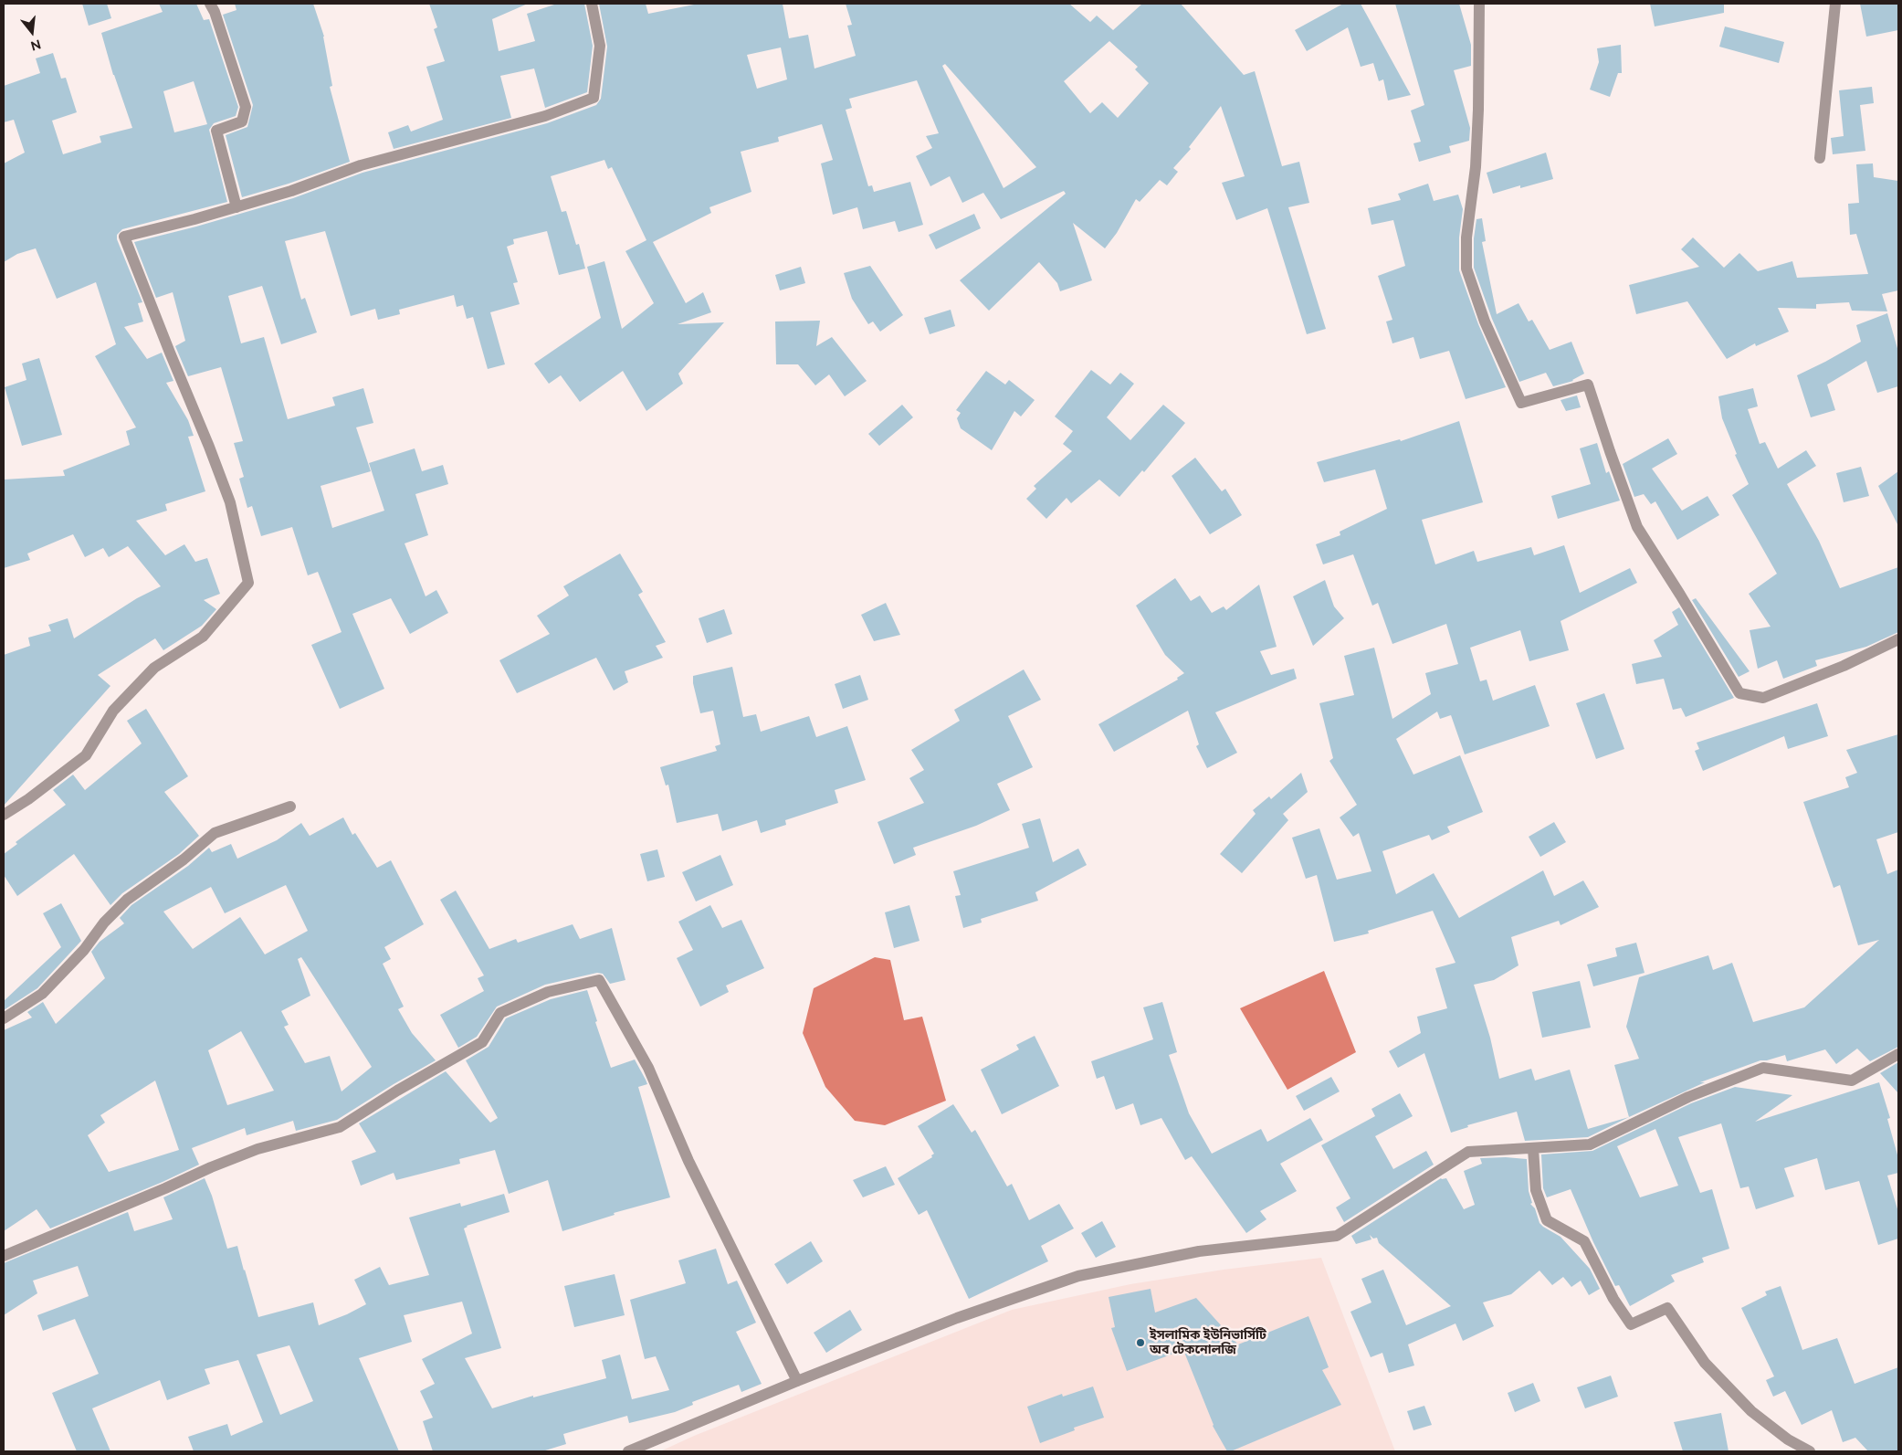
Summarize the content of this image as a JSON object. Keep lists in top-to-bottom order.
{
  "places": ["ইসলামিক ইউনিভার্সিটি অব টেকনোলজি"],
  "north": "bottom"
}
